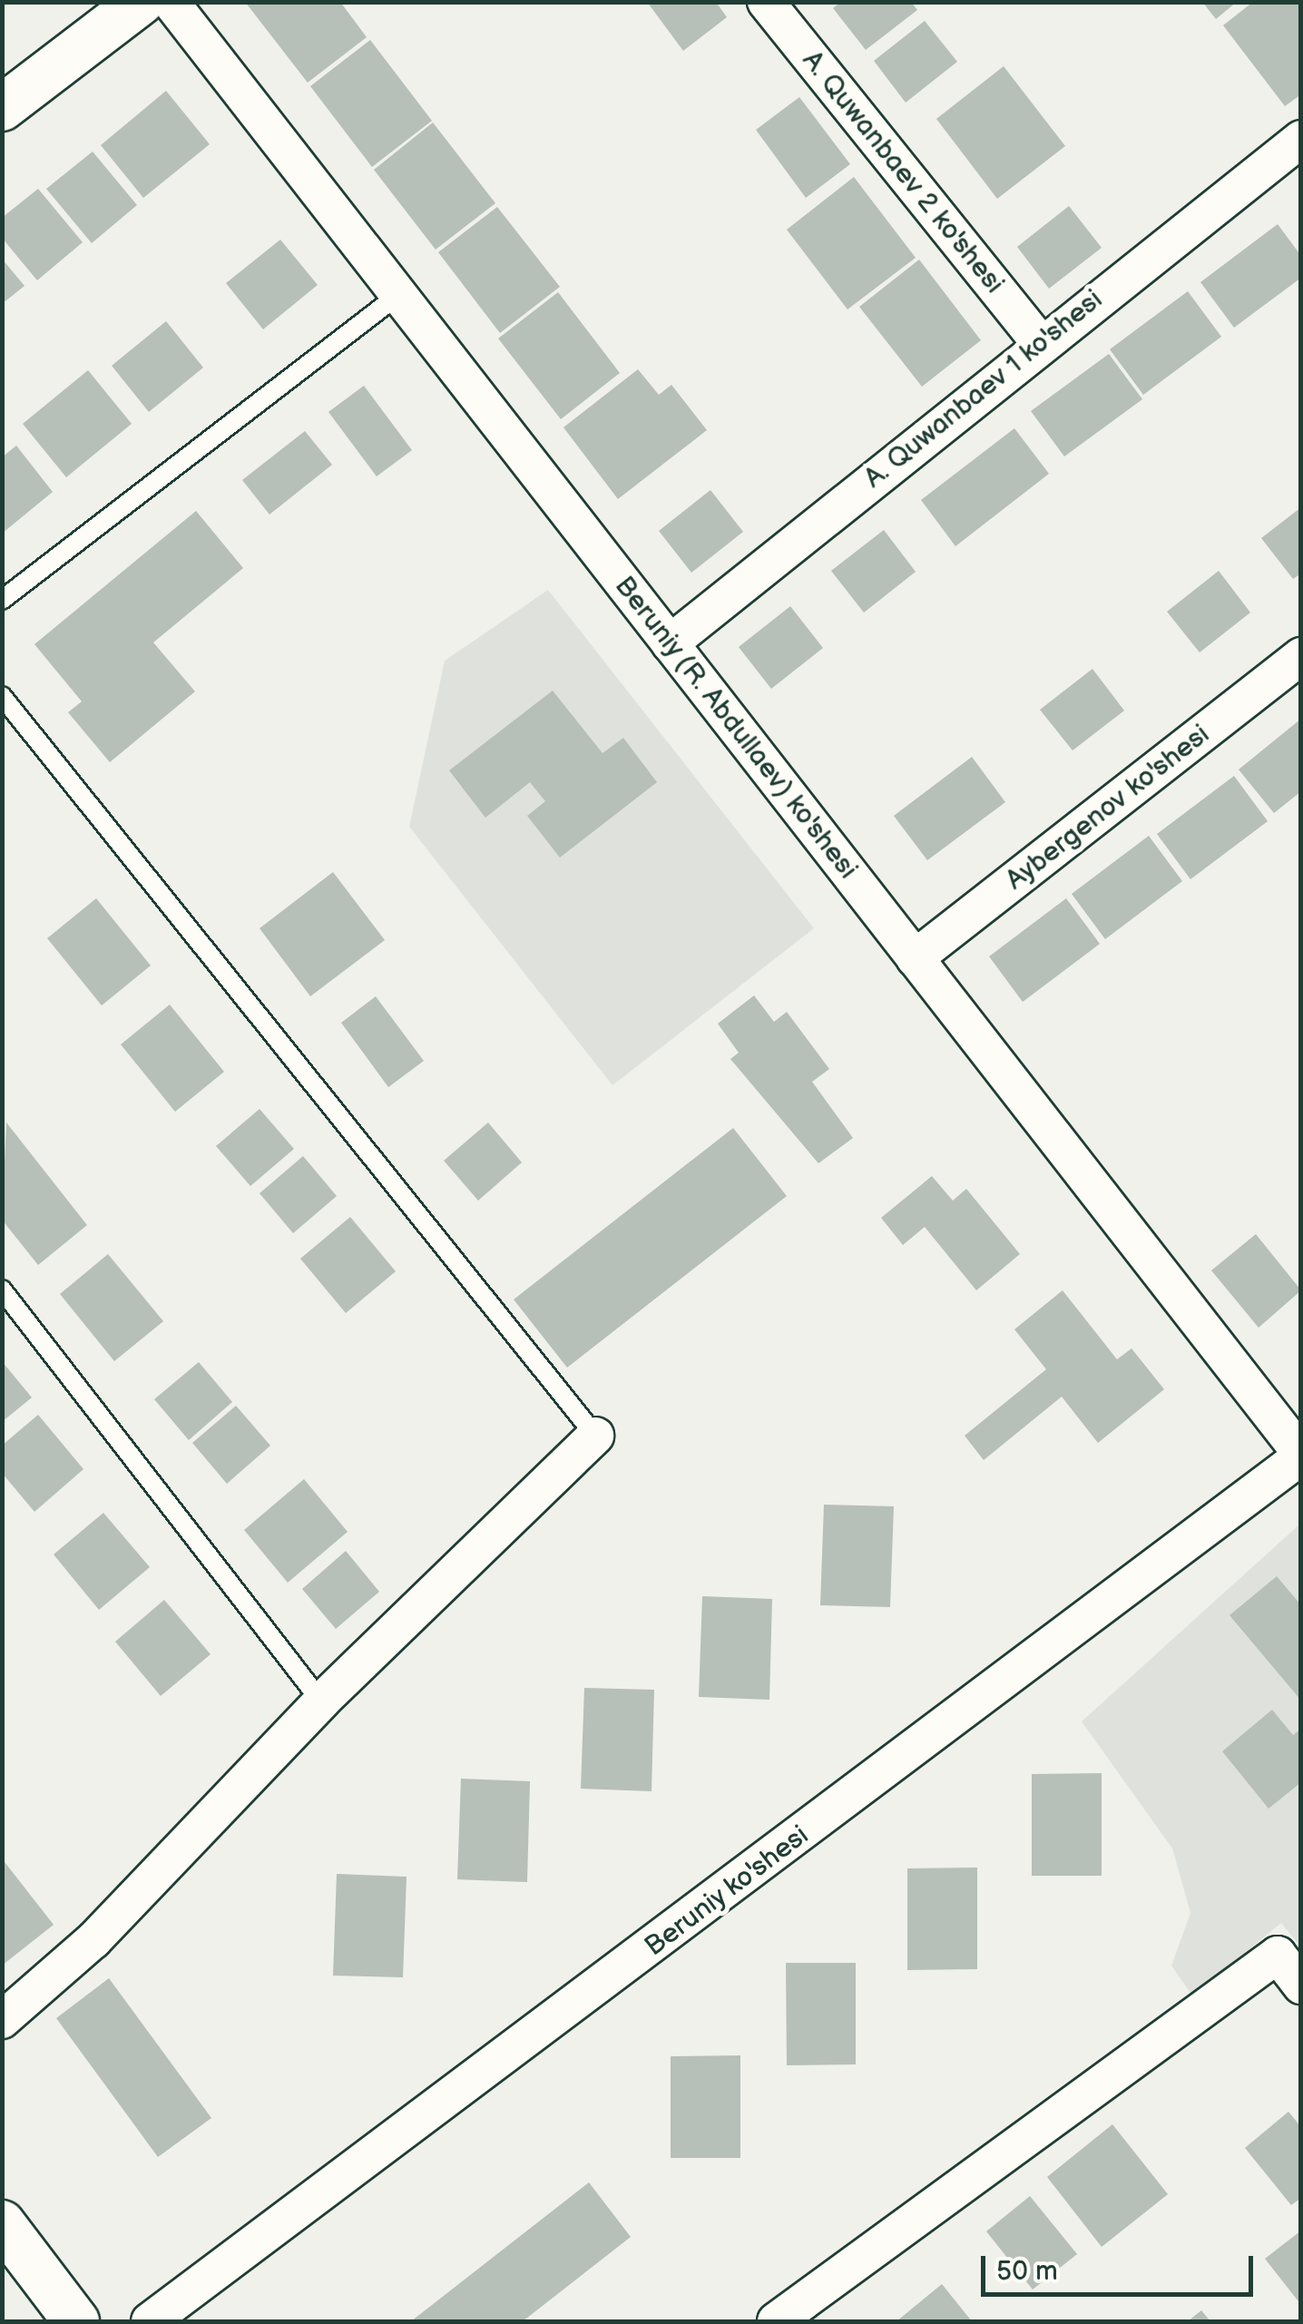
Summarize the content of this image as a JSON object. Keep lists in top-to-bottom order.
{
  "streets": {
    "street": [
      "A. Quwanbaev 2 ko'shesi",
      "A. Quwanbaev 1 ko'shesi",
      "Beruniy (R. Abdullaev) ko'shesi",
      "Aybergenov ko'shesi",
      "Beruniy ko'shesi"
    ]
  },
  "crossings": [
    ["A. Quwanbaev 2 ko'shesi", "A. Quwanbaev 1 ko'shesi"],
    ["A. Quwanbaev 1 ko'shesi", "Beruniy (R. Abdullaev) ko'shesi"],
    ["Beruniy (R. Abdullaev) ko'shesi", "Aybergenov ko'shesi"],
    ["Beruniy (R. Abdullaev) ko'shesi", "Beruniy ko'shesi"]
  ],
  "scale_bar": "50 m"
}
